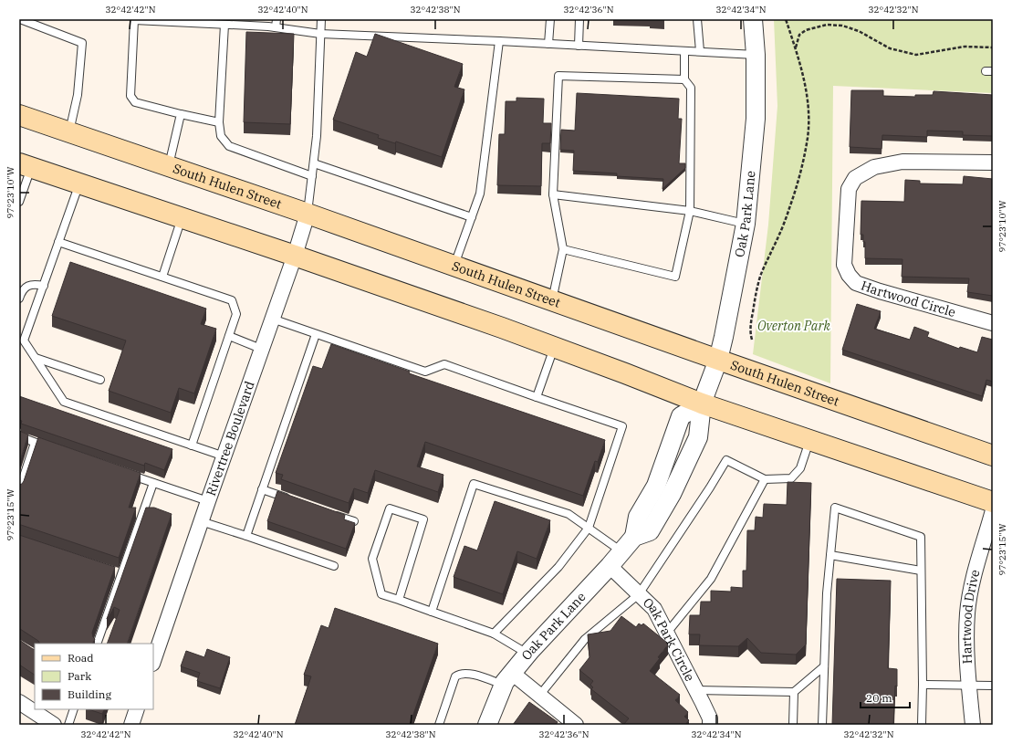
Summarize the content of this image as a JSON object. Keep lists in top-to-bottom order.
{
  "streets": {
    "main road": ["South Hulen Street"],
    "street": [
      "Oak Park Lane",
      "Hartwood Circle",
      "Rivertree Boulevard",
      "Hartwood Drive",
      "Oak Park Circle"
    ]
  },
  "crossings": [
    ["South Hulen Street", "Oak Park Lane"],
    ["South Hulen Street", "Rivertree Boulevard"],
    ["Oak Park Lane", "Oak Park Circle"]
  ],
  "parks": ["Overton Park"],
  "legend": ["Road", "Park", "Building"],
  "scale_bar": "20 m",
  "coordinates": [
    "32°42'42\"N",
    "32°42'40\"N",
    "32°42'38\"N",
    "32°42'36\"N",
    "32°42'34\"N",
    "32°42'32\"N",
    "97°23'10\"W",
    "97°23'15\"W"
  ]
}
